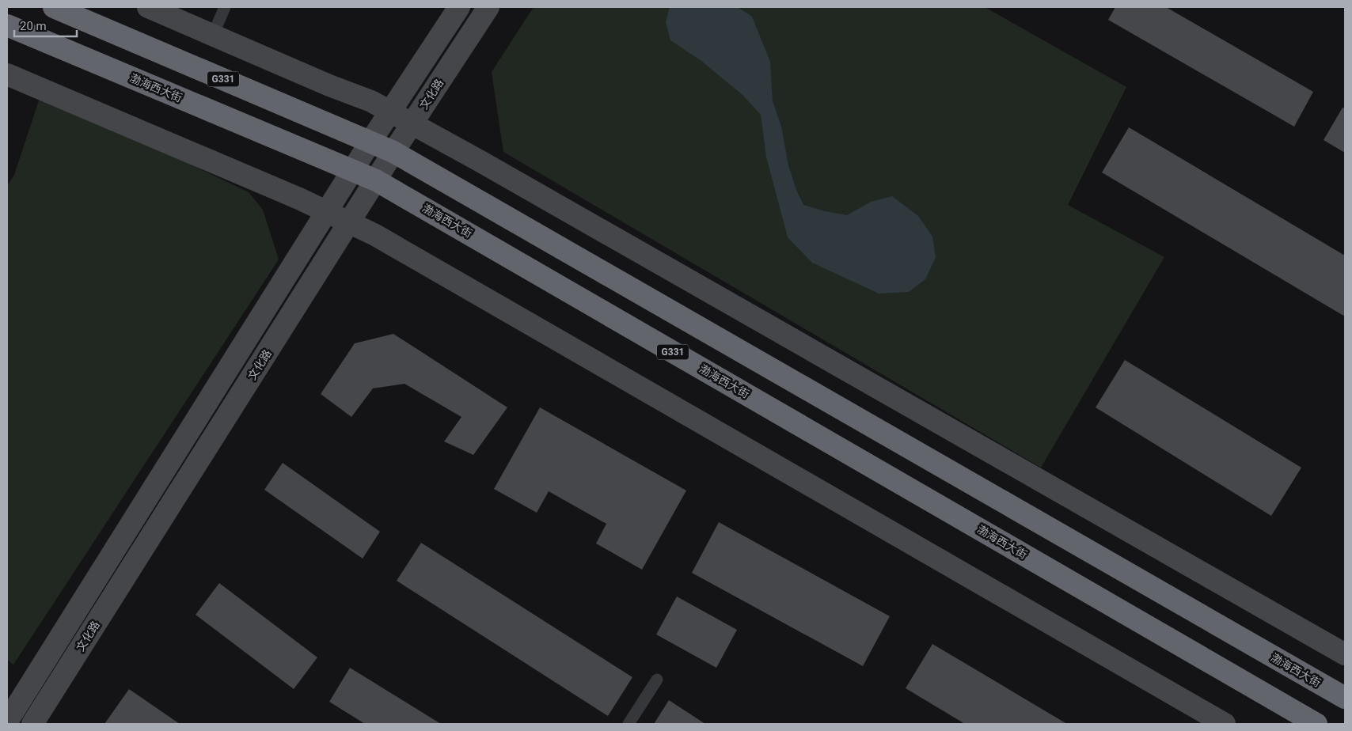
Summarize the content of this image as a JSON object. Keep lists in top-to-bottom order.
{
  "streets": {
    "highway": ["G331", "渤海西大街"],
    "street": ["文化路"]
  },
  "crossings": [
    ["渤海西大街", "文化路"]
  ],
  "scale_bar": "20 m"
}
